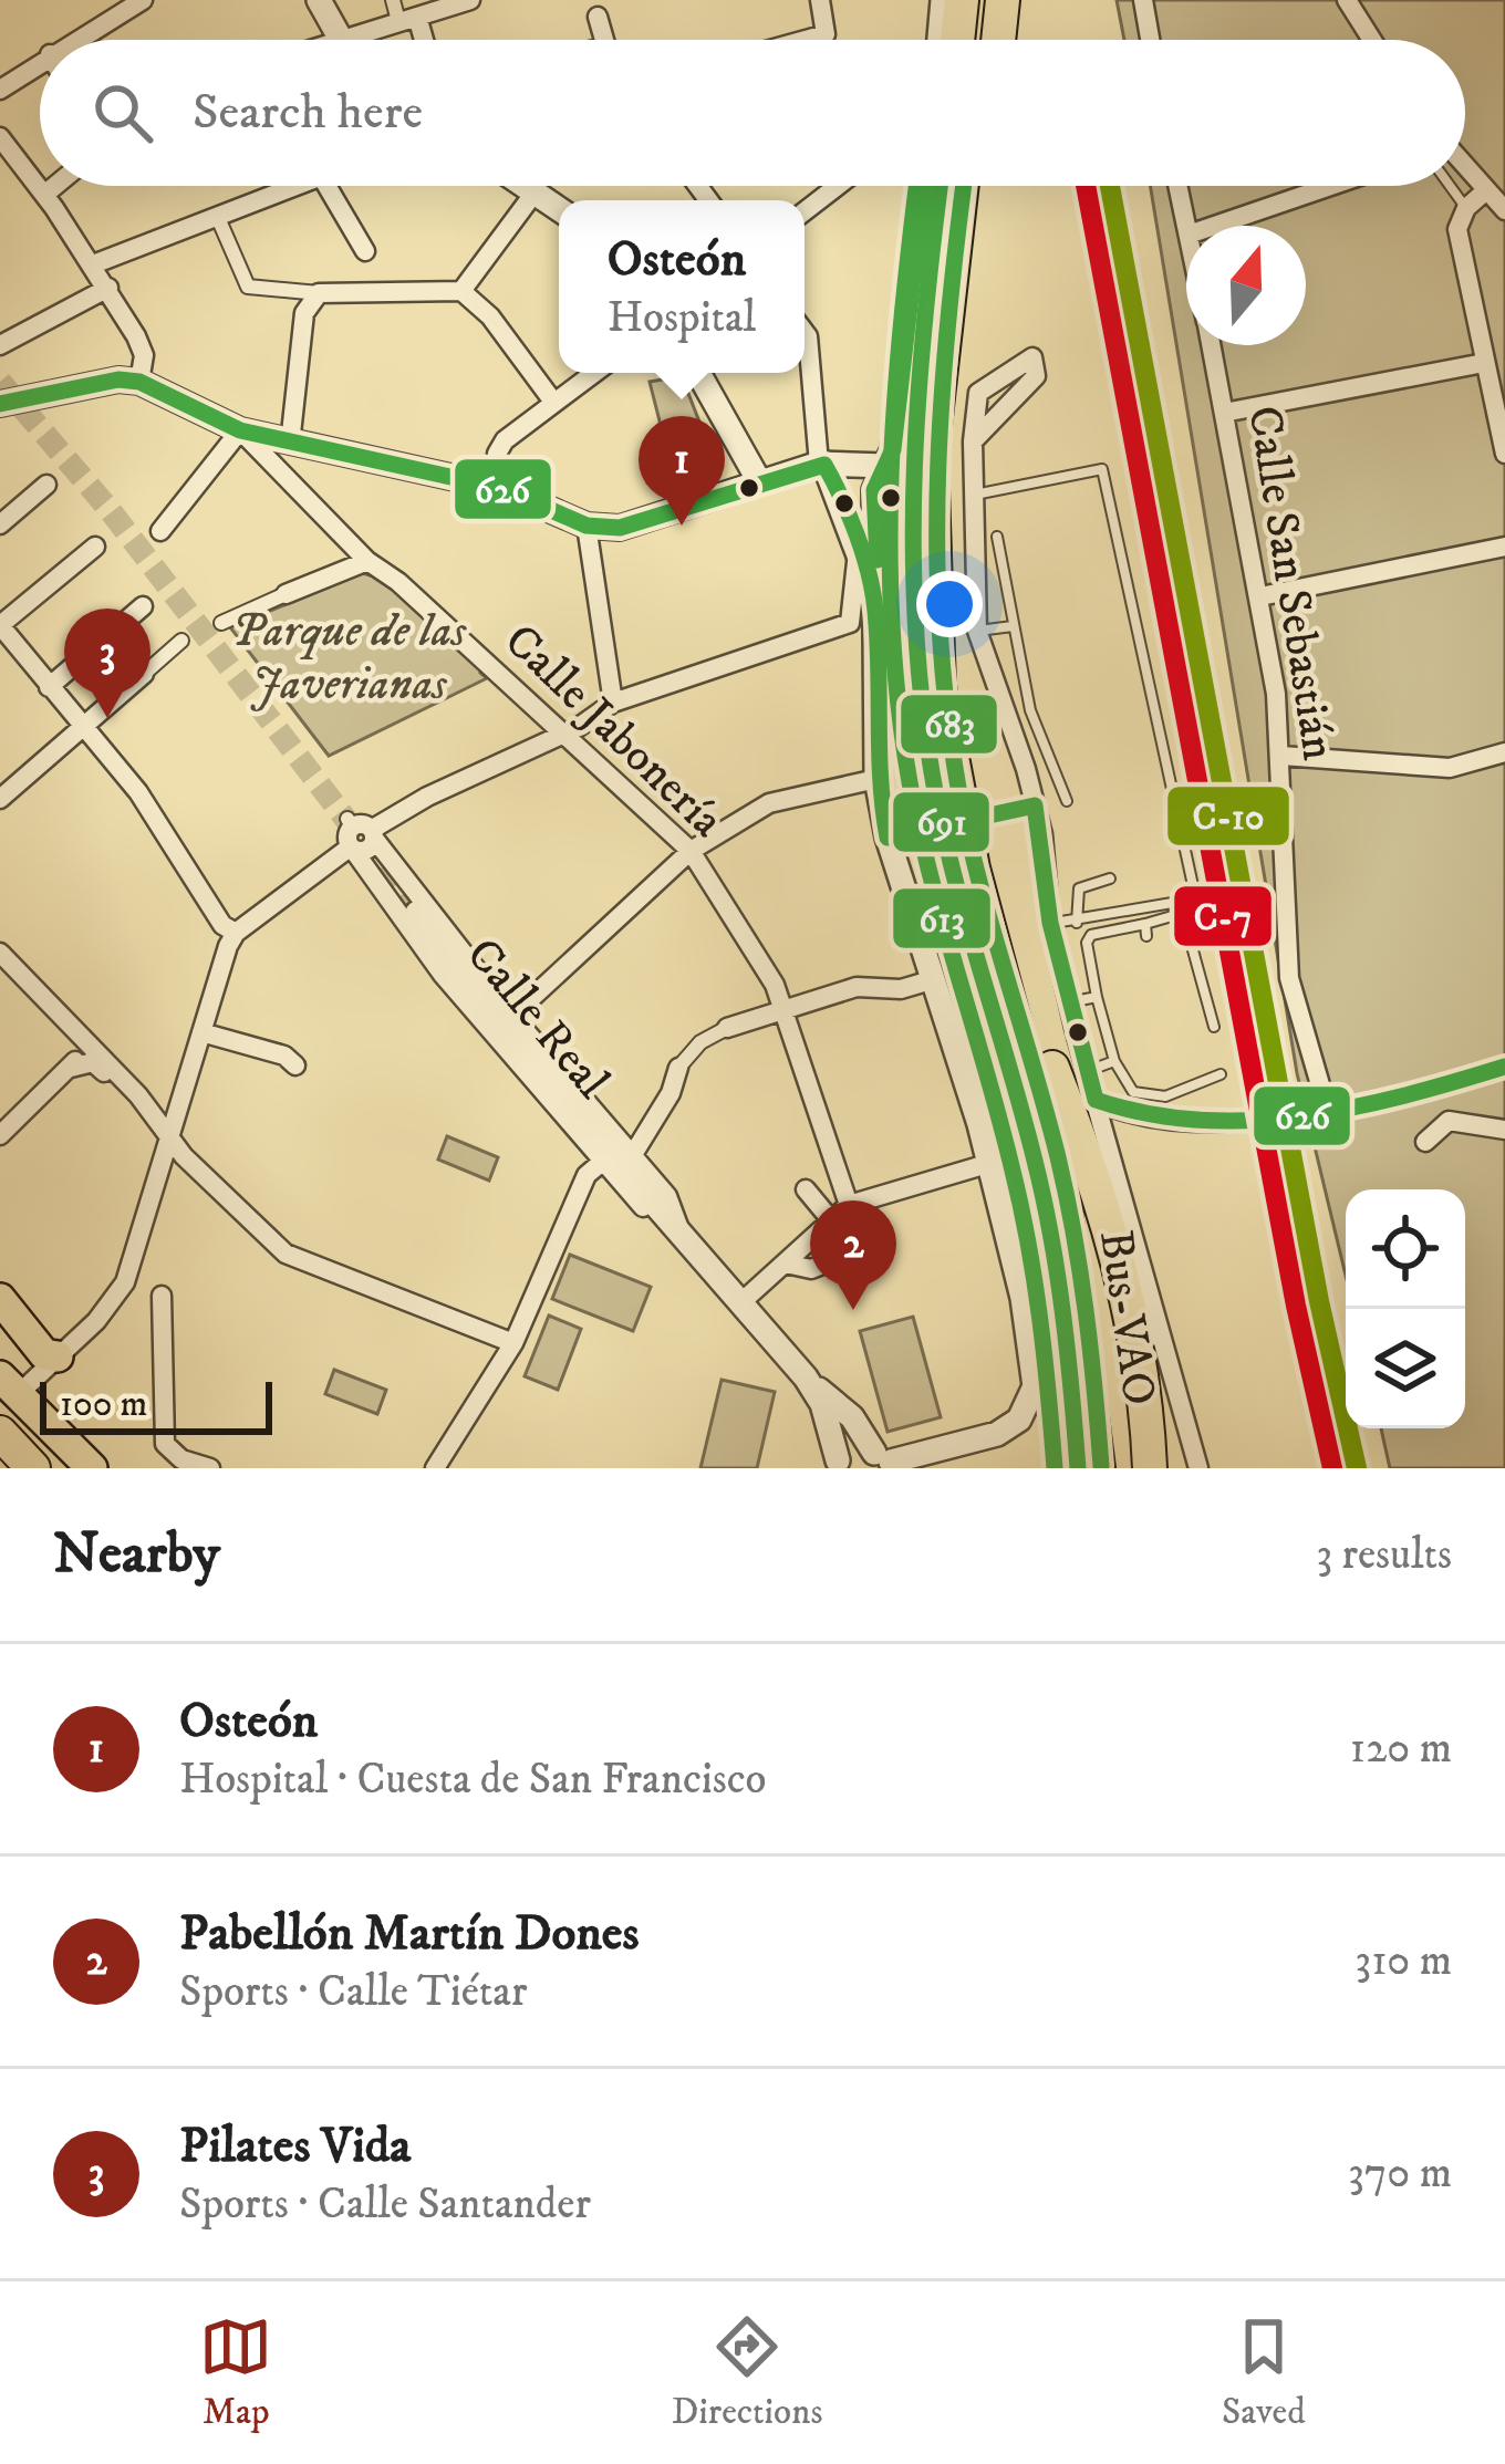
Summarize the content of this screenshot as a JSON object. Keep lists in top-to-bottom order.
{
  "streets": {
    "highway": ["Bus-VAO"],
    "street": ["Calle San Sebastián", "Calle Jabonería", "Calle Real"]
  },
  "parks": ["Parque de las Javerianas"],
  "lines": [
    "transit line C-10",
    "transit line C-7",
    "transit line 691",
    "transit line 613",
    "transit line 683",
    "transit line 626"
  ],
  "scale_bar": "100 m",
  "north": "top",
  "page": {
    "search": "Search here",
    "popup": ["Osteón", "Hospital"],
    "pins": ["1", "3", "2"],
    "scale": "100 m",
    "heading": ["Nearby", "3 results"],
    "list": [
      {
        "mark": "1",
        "name": "Osteón",
        "note": "Hospital · Cuesta de San Francisco",
        "value": "120 m"
      },
      {
        "mark": "2",
        "name": "Pabellón Martín Dones",
        "note": "Sports · Calle Tiétar",
        "value": "310 m"
      },
      {
        "mark": "3",
        "name": "Pilates Vida",
        "note": "Sports · Calle Santander",
        "value": "370 m"
      }
    ],
    "nav": ["Map", "Directions", "Saved"]
  }
}
